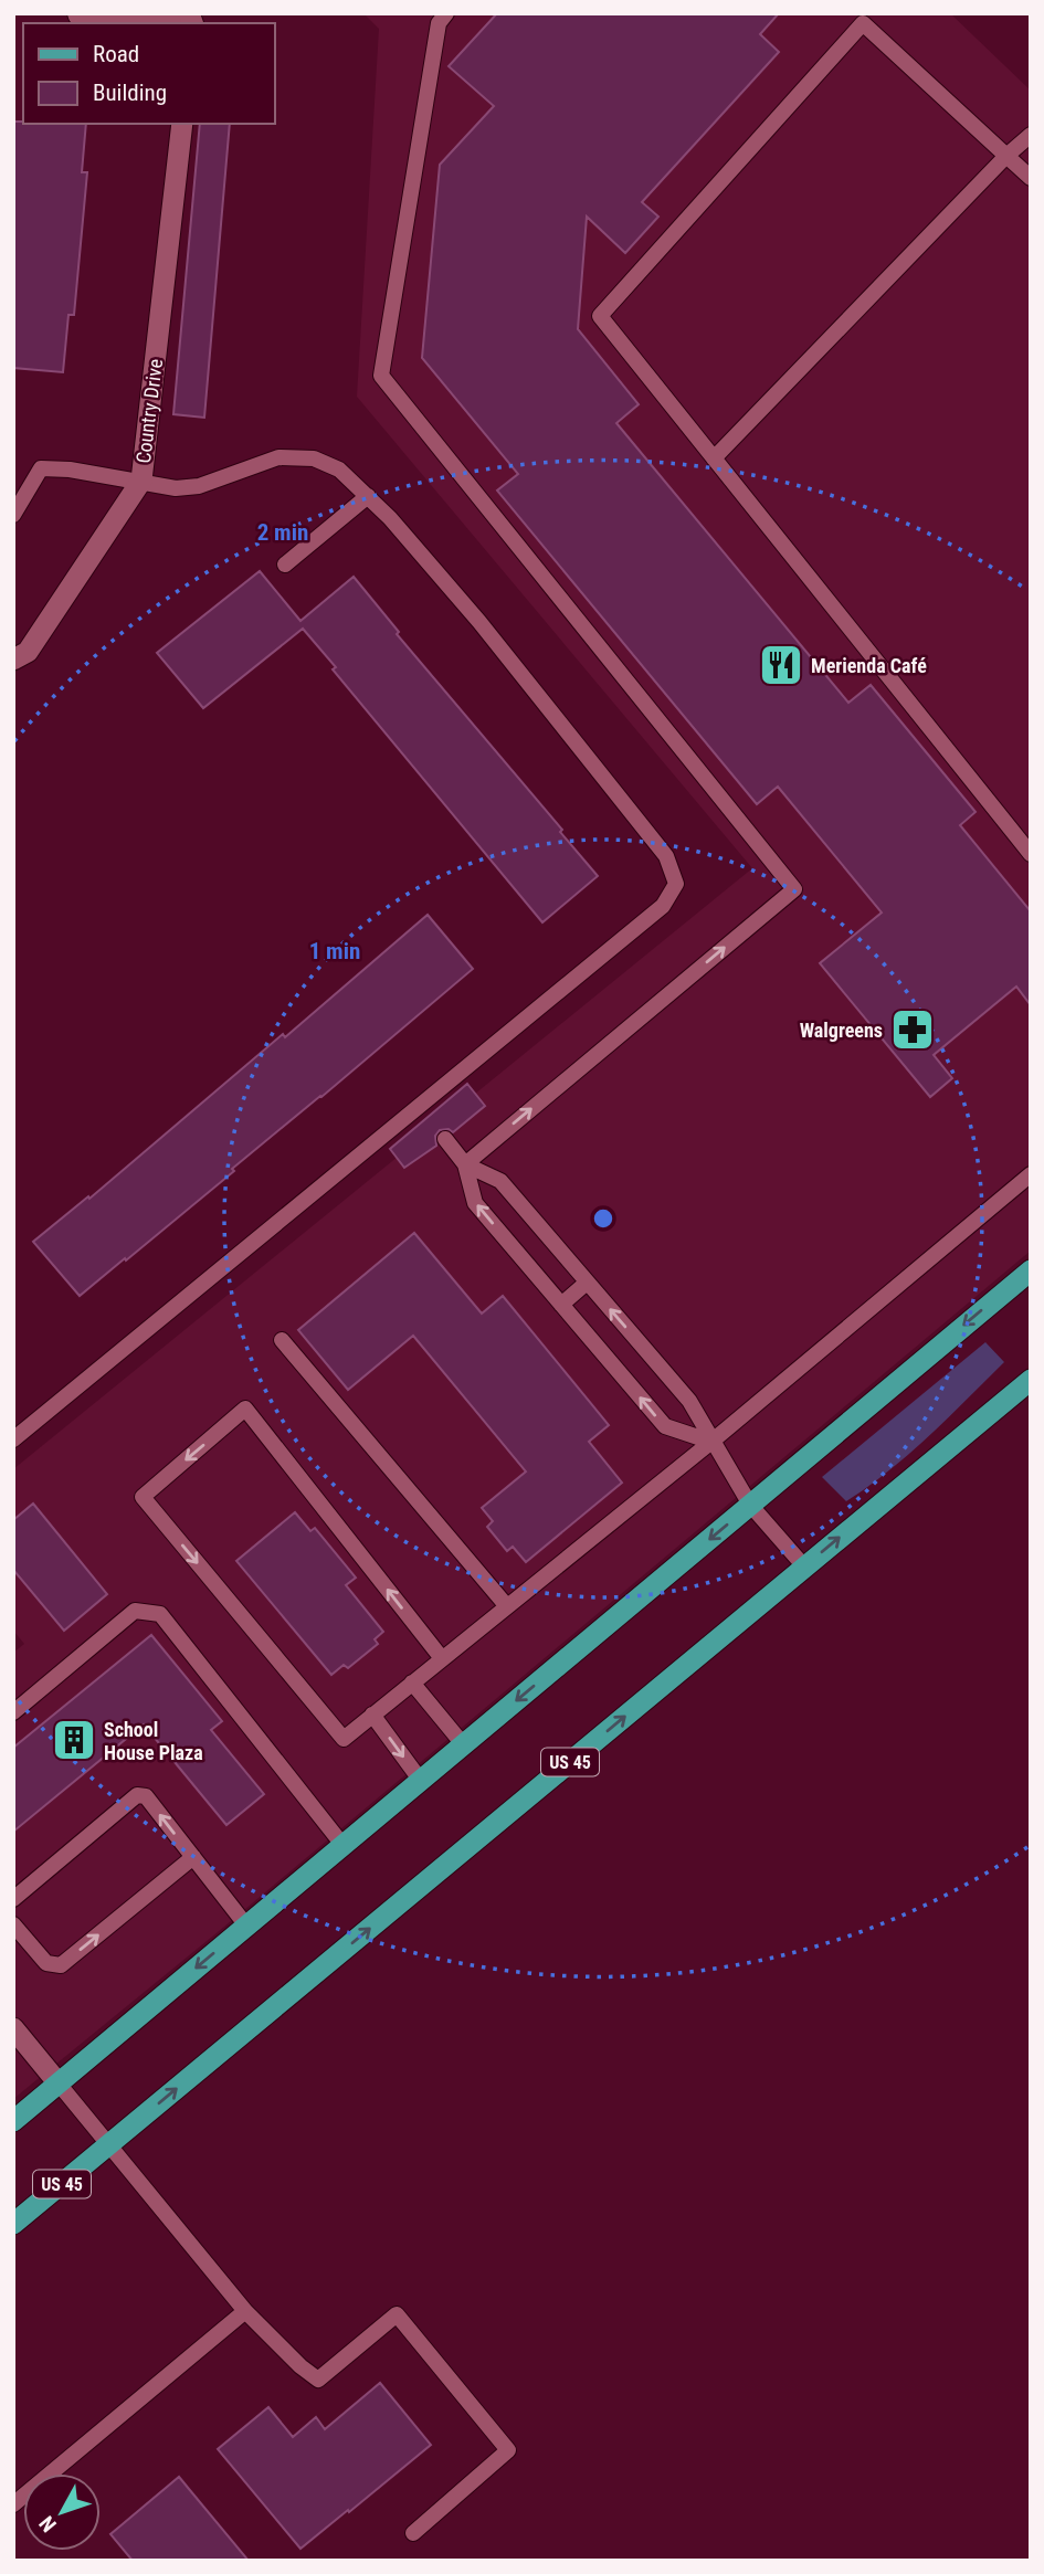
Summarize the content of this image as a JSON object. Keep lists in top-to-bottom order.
{
  "streets": {
    "main road": ["US 45"],
    "street": ["Country Drive"]
  },
  "places": {
    "restaurant": ["Merienda Café"],
    "pharmacy": ["Walgreens"],
    "building": ["School House Plaza"]
  },
  "legend": ["Road", "Building"],
  "north": "bottom left",
  "rings": ["2 min", "1 min"]
}
